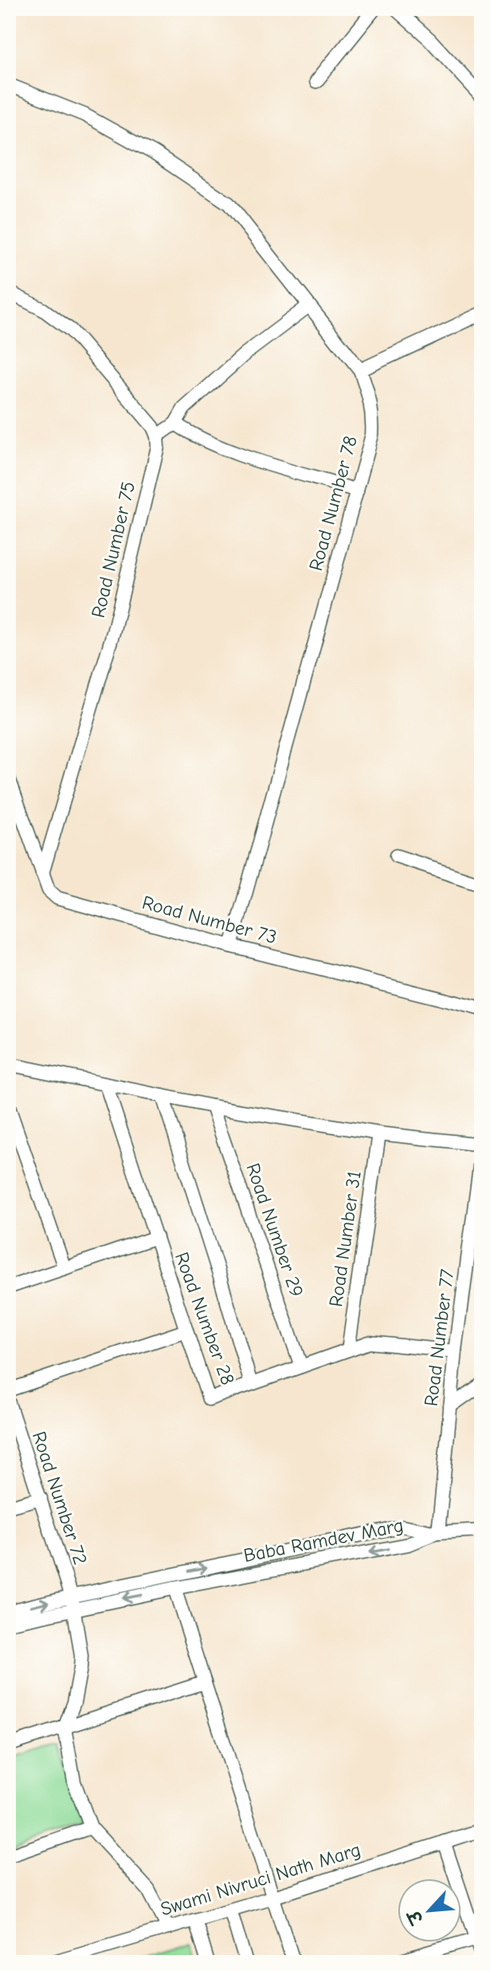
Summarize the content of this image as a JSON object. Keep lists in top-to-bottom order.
{
  "streets": {
    "street": [
      "Road Number 78",
      "Road Number 75",
      "Road Number 73",
      "Road Number 29",
      "Road Number 31",
      "Road Number 28",
      "Road Number 77",
      "Road Number 72",
      "Baba Ramdev Marg",
      "Swami Nivruci Nath Marg"
    ]
  },
  "crossings": [
    ["Road Number 78", "Road Number 73"],
    ["Road Number 75", "Road Number 73"],
    ["Road Number 29", "Road Number 28"],
    ["Road Number 31", "Road Number 28"],
    ["Road Number 28", "Road Number 77"],
    ["Road Number 77", "Baba Ramdev Marg"],
    ["Road Number 72", "Baba Ramdev Marg"]
  ],
  "north": "bottom left"
}
